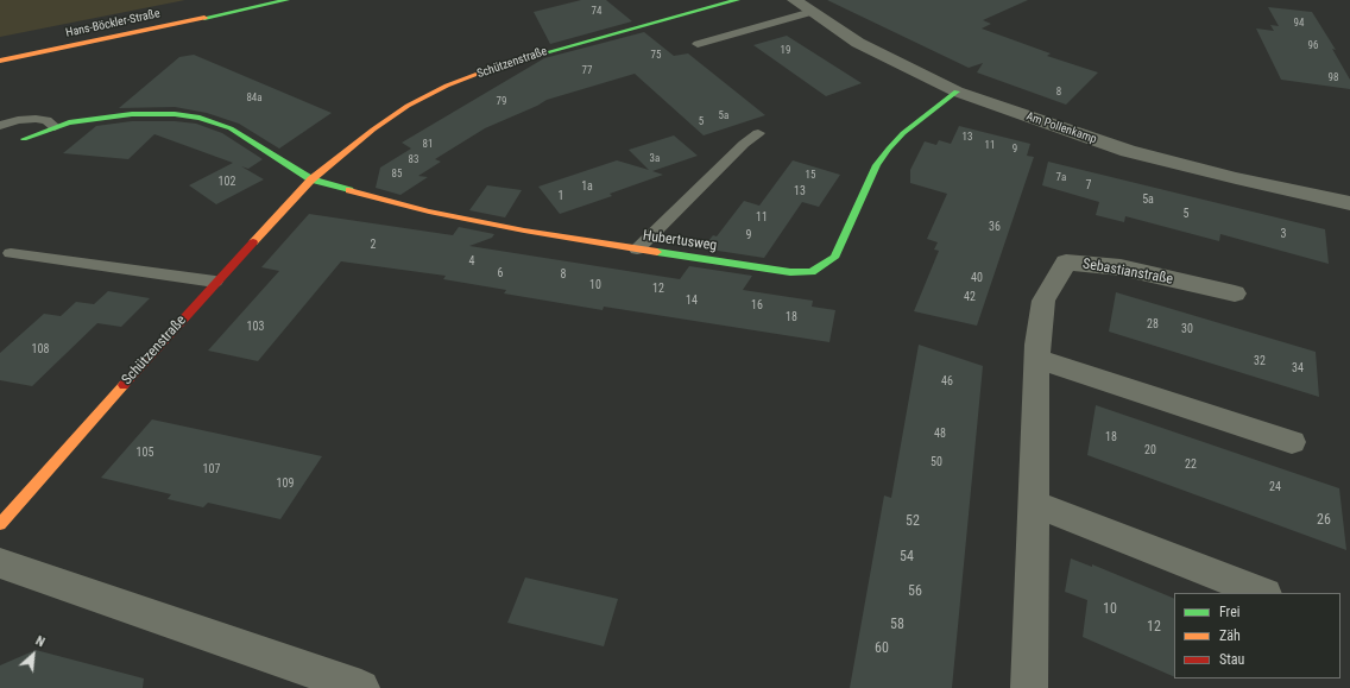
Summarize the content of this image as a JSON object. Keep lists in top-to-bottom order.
{
  "streets": {
    "street": [
      "Hans-Böckler-Straße",
      "Schützenstraße",
      "Am Pollenkamp",
      "Hubertusweg",
      "Sebastianstraße"
    ]
  },
  "crossings": [
    ["Schützenstraße", "Hubertusweg"],
    ["Am Pollenkamp", "Hubertusweg"]
  ],
  "house_numbers": [
    "74",
    "94",
    "96",
    "19",
    "75",
    "77",
    "98",
    "8",
    "84a",
    "79",
    "5a",
    "5",
    "13",
    "81",
    "11",
    "9",
    "3a",
    "83",
    "85",
    "15",
    "7a",
    "102",
    "7",
    "1a",
    "13",
    "1",
    "5a",
    "5",
    "11",
    "36",
    "3",
    "9",
    "2",
    "4",
    "6",
    "8",
    "40",
    "10",
    "12",
    "42",
    "14",
    "16",
    "18",
    "28",
    "103",
    "30",
    "108",
    "32",
    "34",
    "46",
    "48",
    "18",
    "20",
    "105",
    "50",
    "22",
    "107",
    "109",
    "24",
    "26",
    "52",
    "54",
    "56",
    "10",
    "58",
    "12",
    "60"
  ],
  "legend": ["Frei", "Zäh", "Stau"],
  "north": "top right"
}
